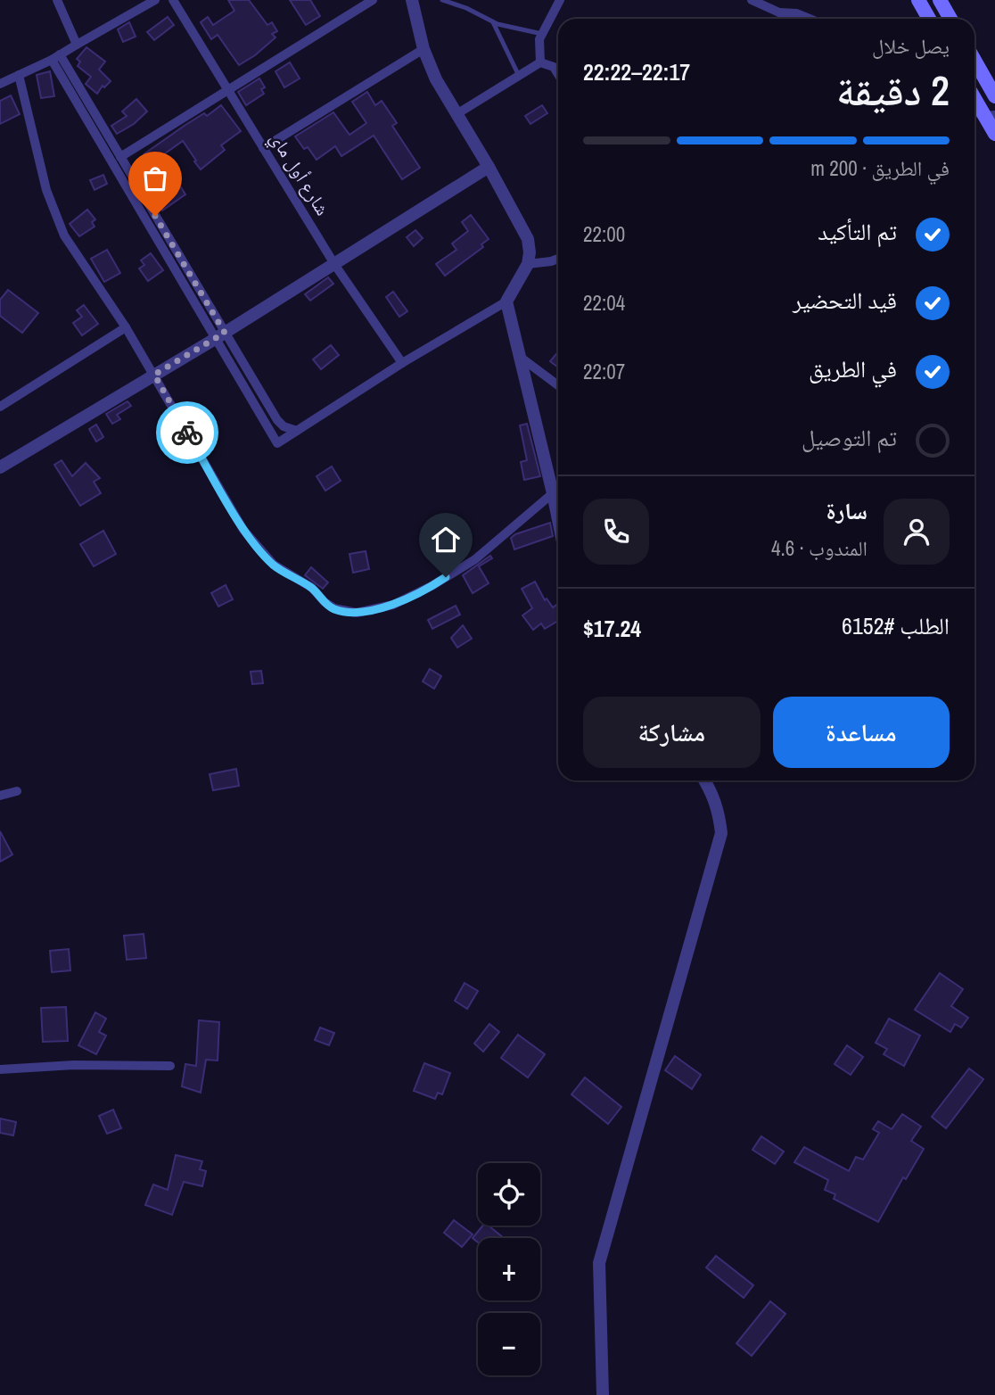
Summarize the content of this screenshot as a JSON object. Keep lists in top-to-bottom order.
{
  "streets": {
    "street": ["شارع أول ماي"]
  },
  "page": {
    "heading": ["2 دقيقة", "يصل خلال", "22:17–22:22"],
    "panel": [
      "سارة",
      "المندوب · 4.6",
      "الطلب #6152",
      "$17.24"
    ],
    "bar": "في الطريق · 200 m",
    "list": [
      ["تم التأكيد", "22:00"],
      ["قيد التحضير", "22:04"],
      ["في الطريق", "22:07"],
      "تم التوصيل"
    ],
    "buttons": ["مساعدة", "مشاركة"],
    "map_buttons": ["+", "−"]
  }
}
